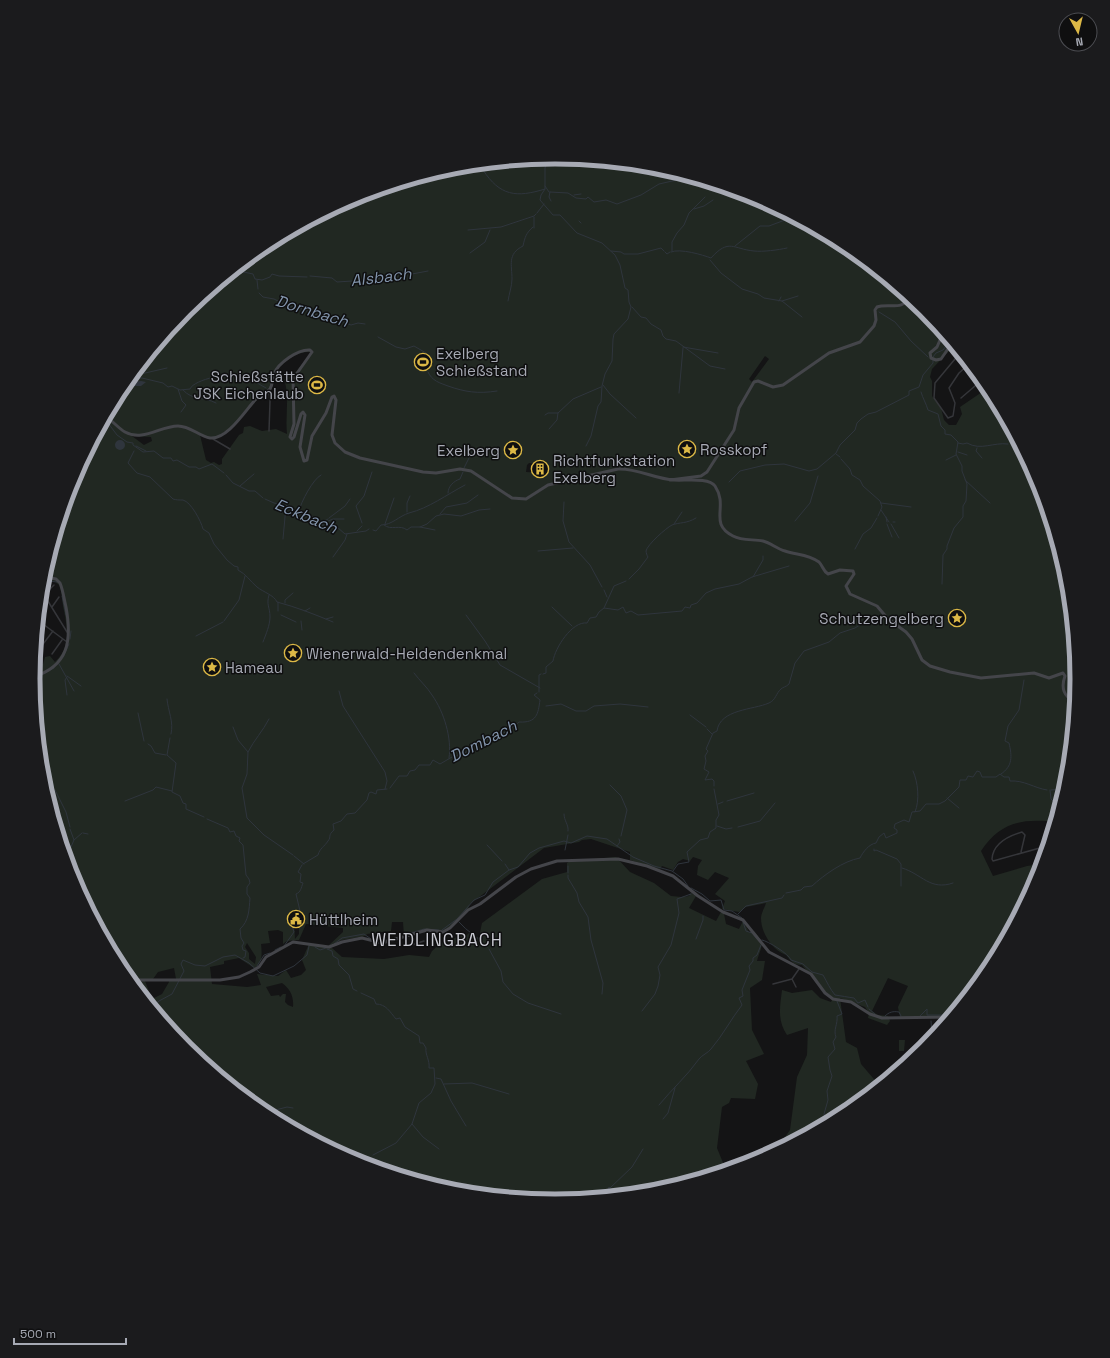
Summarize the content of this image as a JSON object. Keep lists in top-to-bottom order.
{
  "districts": ["WEIDLINGBACH"],
  "water": [
    "Alsbach",
    "Dornbach",
    "Eckbach",
    "Dombach"
  ],
  "places": {
    "sports": ["Exelberg Schießstand", "Schießstätte JSK Eichenlaub"],
    "place": [
      "Rosskopf",
      "Exelberg",
      "Schutzengelberg",
      "Wienerwald-Heldendenkmal",
      "Hameau"
    ],
    "building": ["Richtfunkstation Exelberg"],
    "public building": ["Hüttlheim"]
  },
  "scale_bar": "500 m",
  "north": "bottom"
}
